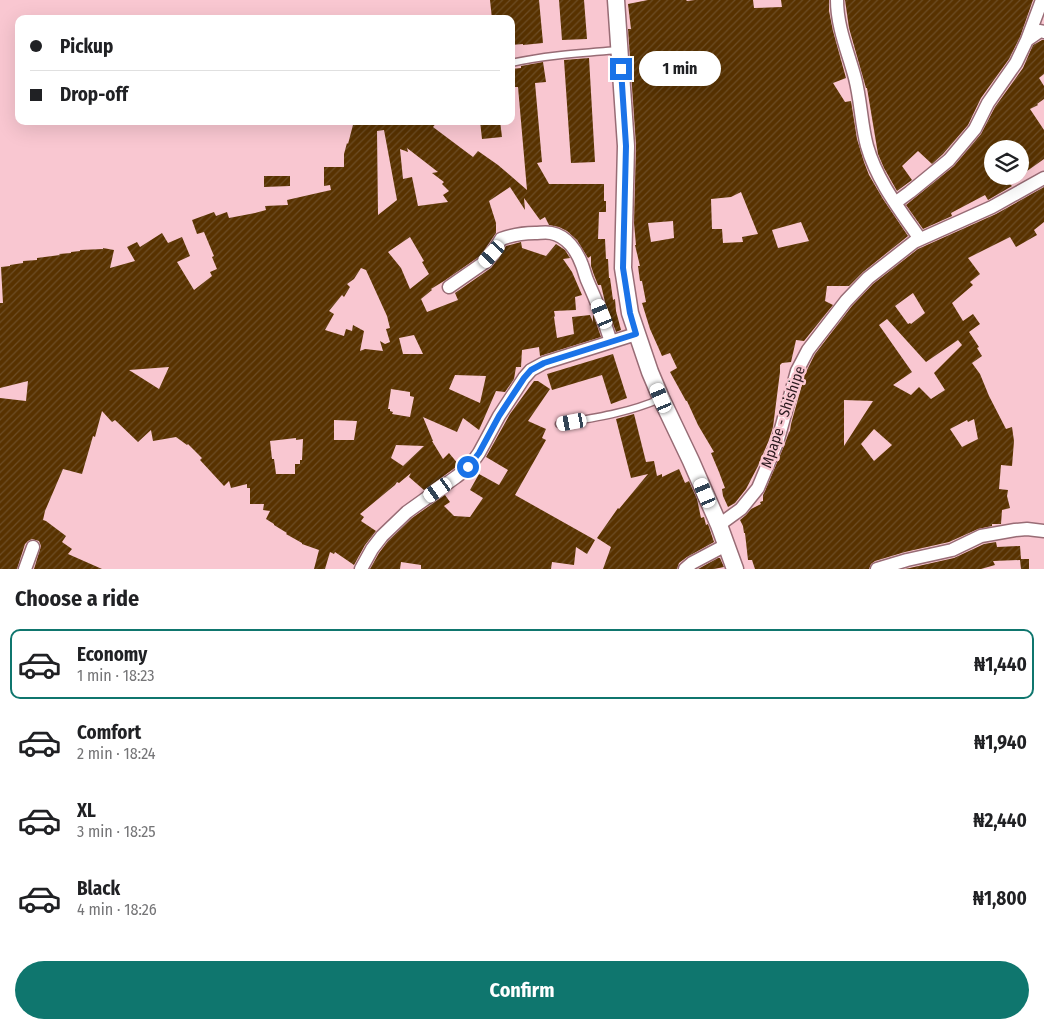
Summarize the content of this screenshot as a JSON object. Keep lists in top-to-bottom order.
{
  "streets": {
    "street": ["Mpape - Shishipe"]
  },
  "page": {
    "banner": ["Pickup", "Drop-off"],
    "bubble": "1 min",
    "heading": "Choose a ride",
    "list": [
      {
        "name": "Economy",
        "note": "1 min · 18:23",
        "value": "₦1,440"
      },
      {
        "name": "Comfort",
        "note": "2 min · 18:24",
        "value": "₦1,940"
      },
      {
        "name": "XL",
        "note": "3 min · 18:25",
        "value": "₦2,440"
      },
      {
        "name": "Black",
        "note": "4 min · 18:26",
        "value": "₦1,800"
      }
    ],
    "buttons": "Confirm"
  }
}
